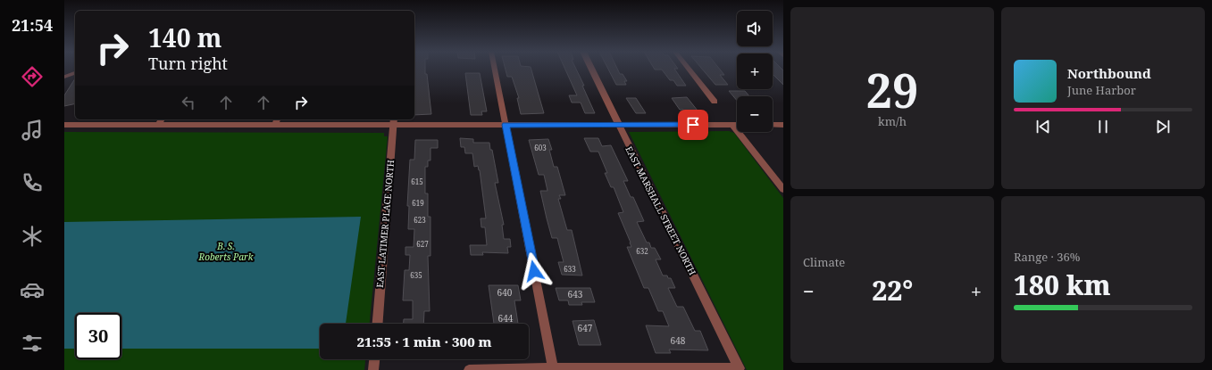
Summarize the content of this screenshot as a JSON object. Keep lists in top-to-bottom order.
{
  "streets": {
    "street": ["EAST MARSHALL STREET NORTH", "EAST LATIMER PLACE NORTH"]
  },
  "parks": ["B. S. Roberts Park"],
  "house_numbers": [
    "603",
    "615",
    "619",
    "623",
    "627",
    "632",
    "633",
    "635",
    "640",
    "643",
    "644",
    "647",
    "648"
  ],
  "page": {
    "tabs": "21:54",
    "tile": [
      ["29", "km/h"],
      "Climate",
      ["Range · 36%", "180 km"]
    ],
    "map_buttons": ["+", "−"],
    "turn": ["140 m", "Turn right"],
    "song": ["Northbound", "June Harbor"],
    "heat": ["−", "22°", "+"],
    "limit": "30",
    "trip": "21:55 · 1 min · 300 m"
  }
}
